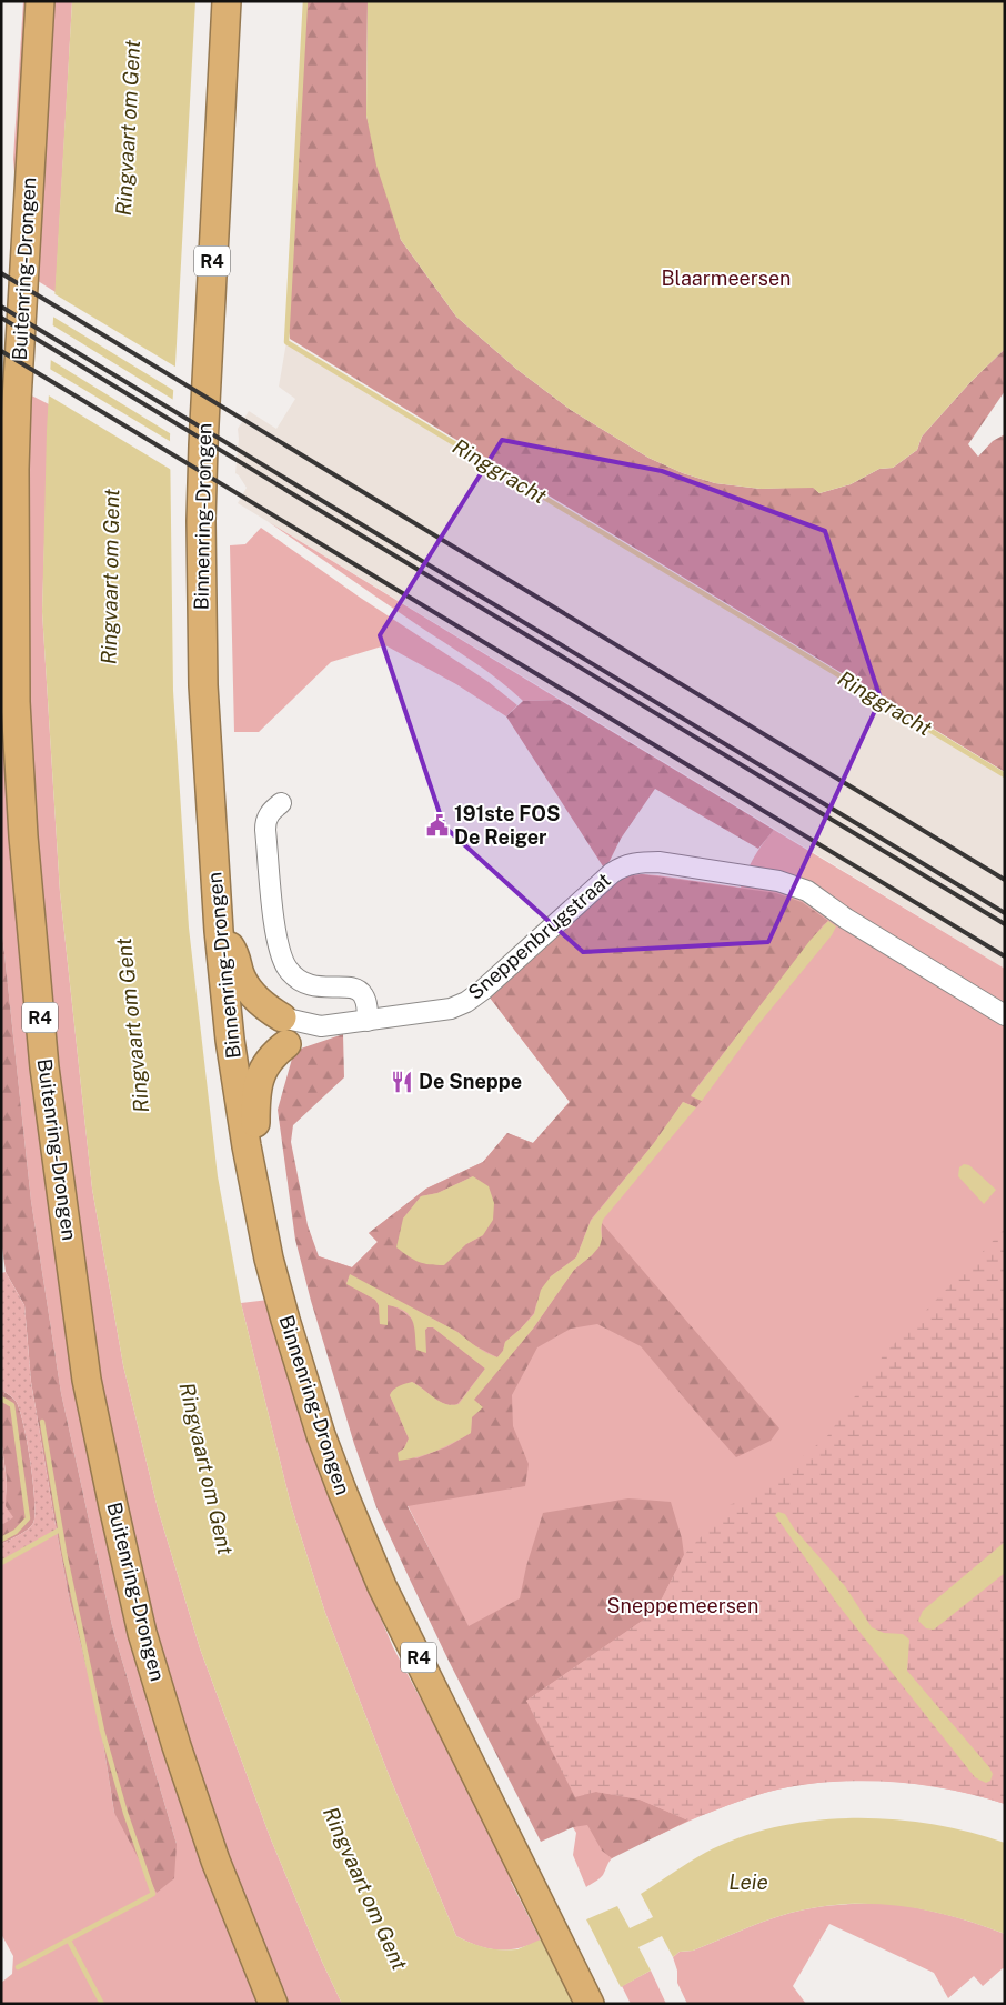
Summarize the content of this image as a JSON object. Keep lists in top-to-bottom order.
{
  "streets": {
    "highway": ["R4", "Buitenring-Drongen", "Binnenring-Drongen"],
    "street": ["Sneppenbrugstraat"]
  },
  "water": ["Ringvaart om Gent", "Ringgracht", "Leie"],
  "parks": ["Blaarmeersen", "Sneppemeersen"],
  "places": {
    "public building": ["191ste FOS De Reiger"],
    "restaurant": ["De Sneppe"]
  }
}
